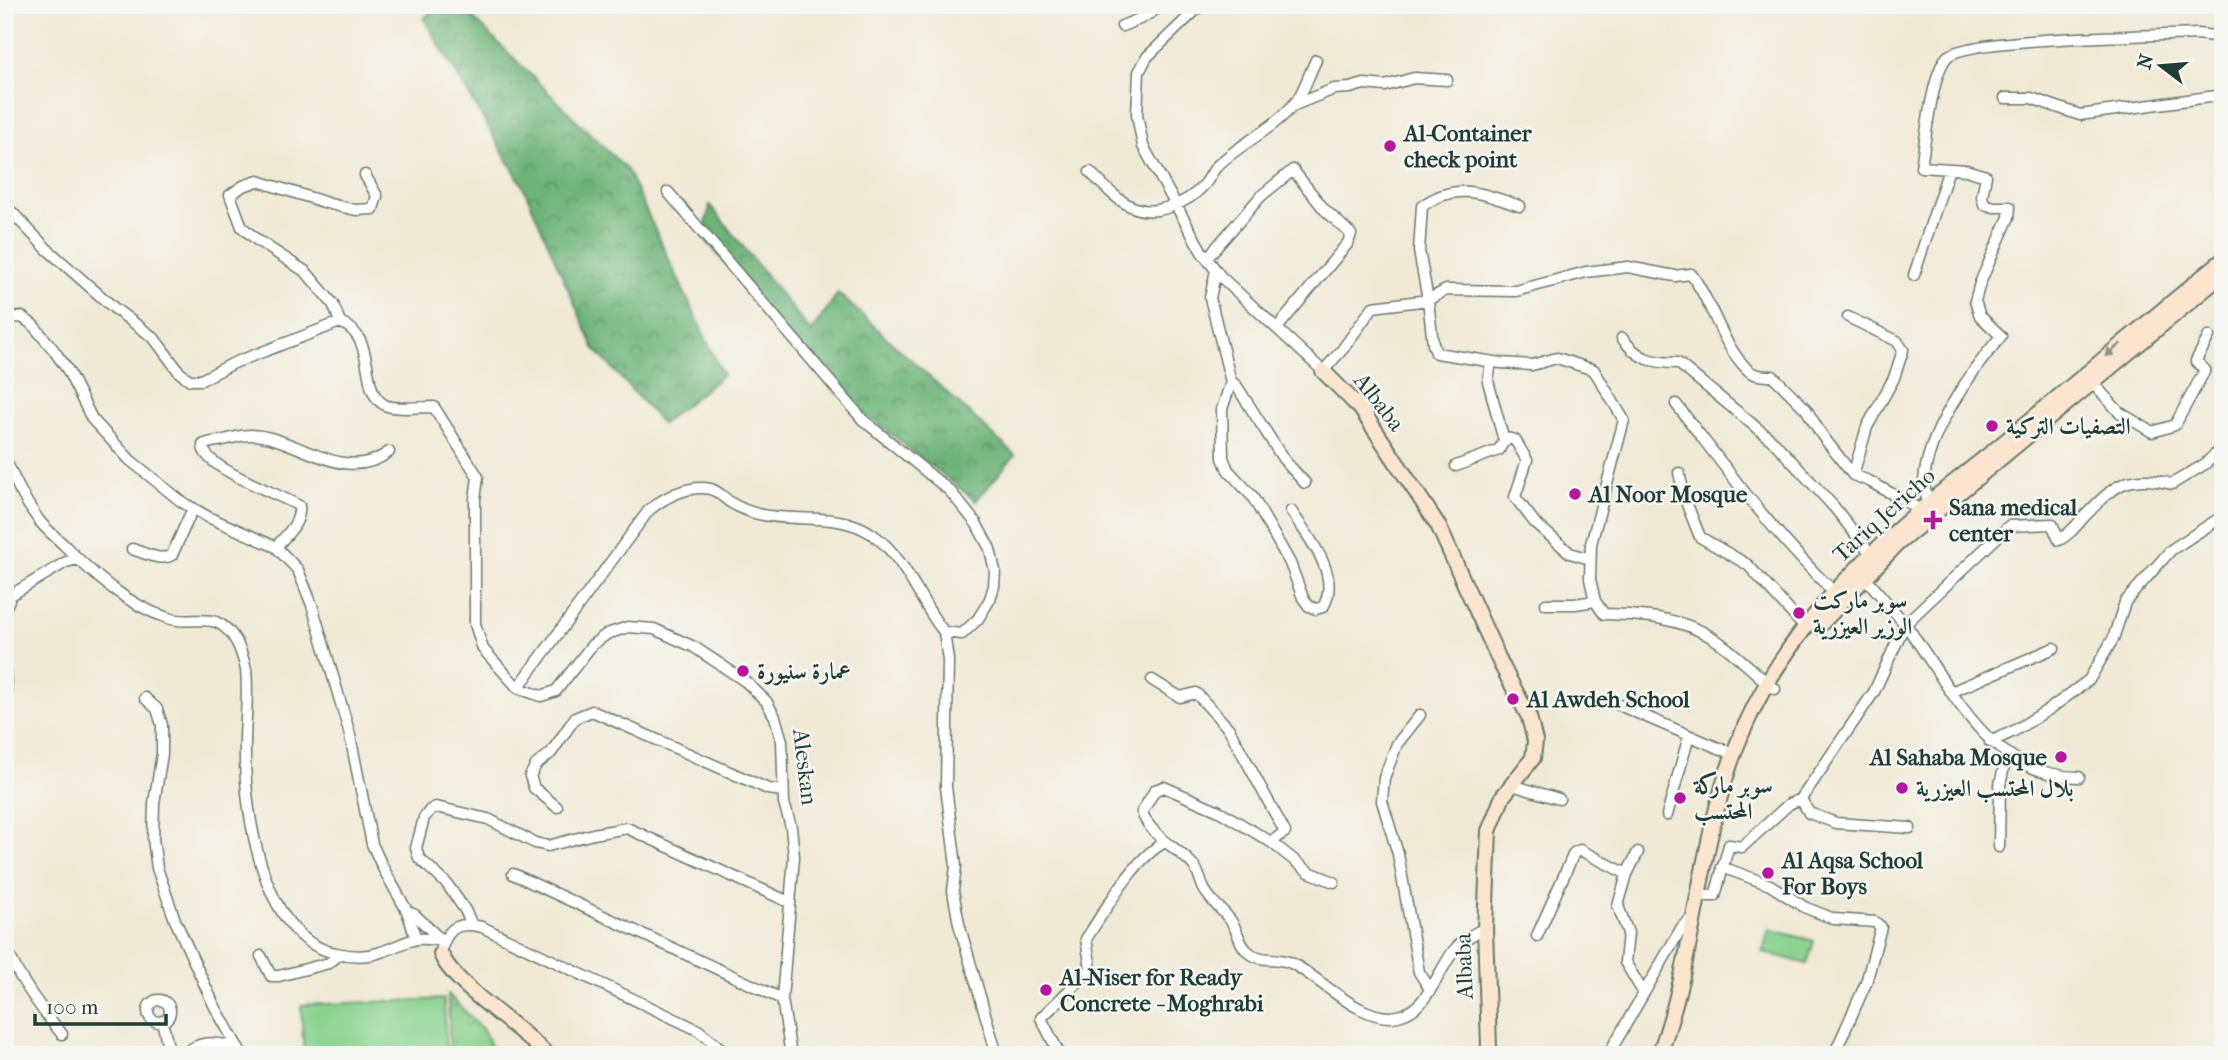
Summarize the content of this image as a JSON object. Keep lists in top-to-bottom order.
{
  "streets": {
    "main road": ["Albaba", "Tariq Jericho"],
    "street": ["Aleskan"]
  },
  "places": {
    "other": [
      "Al-Container check point",
      "التصفيات التركية",
      "Al Noor Mosque",
      "سوبر ماركت الوزير العيزرية",
      "عمارة سنيورة",
      "Al Awdeh School",
      "Al Sahaba Mosque",
      "بلال المحتسب العيزرية",
      "سوبر ماركة المحتسب",
      "Al Aqsa School For Boys",
      "Al-Niser for Ready Concrete - Moghrabi"
    ],
    "health": ["Sana medical center"]
  },
  "scale_bar": "100 m",
  "north": "left"
}
